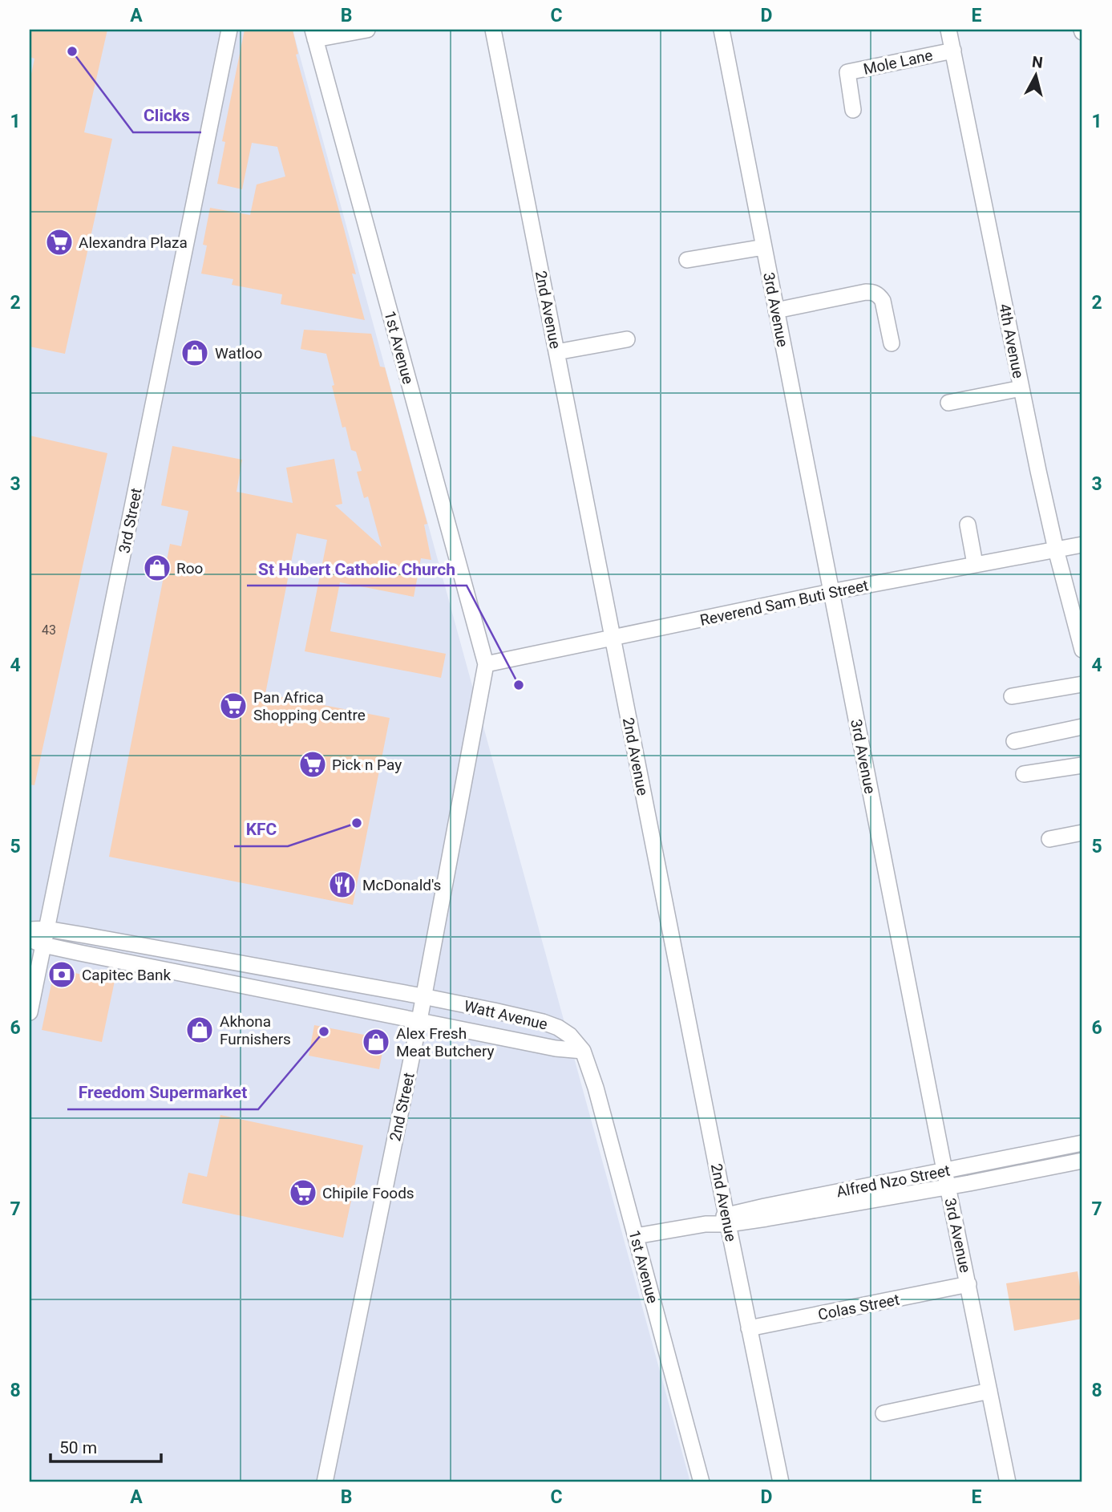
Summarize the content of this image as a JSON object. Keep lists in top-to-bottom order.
{
  "streets": {
    "street": [
      "Mole Lane",
      "2nd Avenue",
      "3rd Avenue",
      "4th Avenue",
      "1st Avenue",
      "3rd Street",
      "Reverend Sam Buti Street",
      "Watt Avenue",
      "2nd Street",
      "Alfred Nzo Street",
      "Colas Street"
    ]
  },
  "crossings": [
    ["Mole Lane", "4th Avenue"],
    ["2nd Avenue", "Reverend Sam Buti Street"],
    ["2nd Avenue", "Alfred Nzo Street"],
    ["2nd Avenue", "Colas Street"],
    ["3rd Avenue", "Reverend Sam Buti Street"],
    ["3rd Avenue", "Alfred Nzo Street"],
    ["3rd Avenue", "Colas Street"],
    ["4th Avenue", "Reverend Sam Buti Street"],
    ["1st Avenue", "Reverend Sam Buti Street"],
    ["1st Avenue", "Watt Avenue"],
    ["1st Avenue", "2nd Street"],
    ["1st Avenue", "Alfred Nzo Street"],
    ["3rd Street", "Watt Avenue"],
    ["Reverend Sam Buti Street", "2nd Street"],
    ["Watt Avenue", "2nd Street"]
  ],
  "places": {
    "other": [
      "Clicks",
      "St Hubert Catholic Church",
      "KFC",
      "Freedom Supermarket"
    ],
    "supermarket": [
      "Alexandra Plaza",
      "Pan Africa Shopping Centre",
      "Pick n Pay",
      "Chipile Foods"
    ],
    "shop": [
      "Watloo",
      "Roo",
      "Akhona Furnishers",
      "Alex Fresh Meat Butchery"
    ],
    "restaurant": ["McDonald's"],
    "bank": ["Capitec Bank"]
  },
  "house_numbers": ["43"],
  "scale_bar": "50 m",
  "north": "top",
  "grid": {
    "columns": [
      "A",
      "B",
      "C",
      "D",
      "E"
    ],
    "rows": [
      "1",
      "2",
      "3",
      "4",
      "5",
      "6",
      "7",
      "8"
    ]
  }
}
